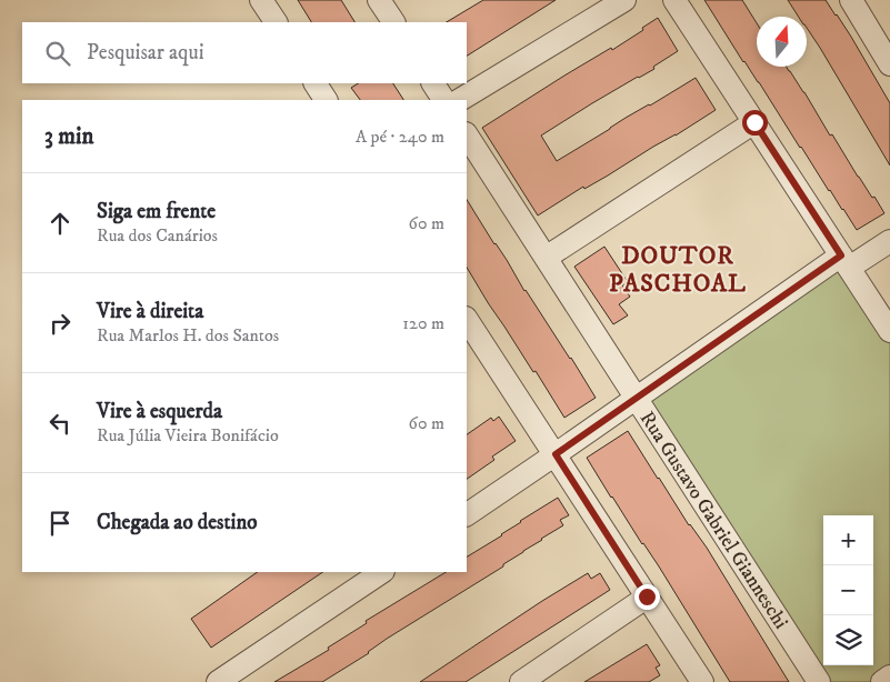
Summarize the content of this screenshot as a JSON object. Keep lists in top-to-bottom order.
{
  "streets": {
    "street": ["Rua Gustavo Gabriel Gianneschi"]
  },
  "districts": ["DOUTOR PASCHOAL"],
  "north": "top",
  "page": {
    "search": "Pesquisar aqui",
    "heading": ["3 min", "A pé · 240 m"],
    "list": [
      ["Siga em frente", "Rua dos Canários", "60 m"],
      ["Vire à direita", "Rua Marlos H. dos Santos", "120 m"],
      ["Vire à esquerda", "Rua Júlia Vieira Bonifácio", "60 m"],
      "Chegada ao destino"
    ],
    "map_buttons": ["+", "−"]
  }
}
